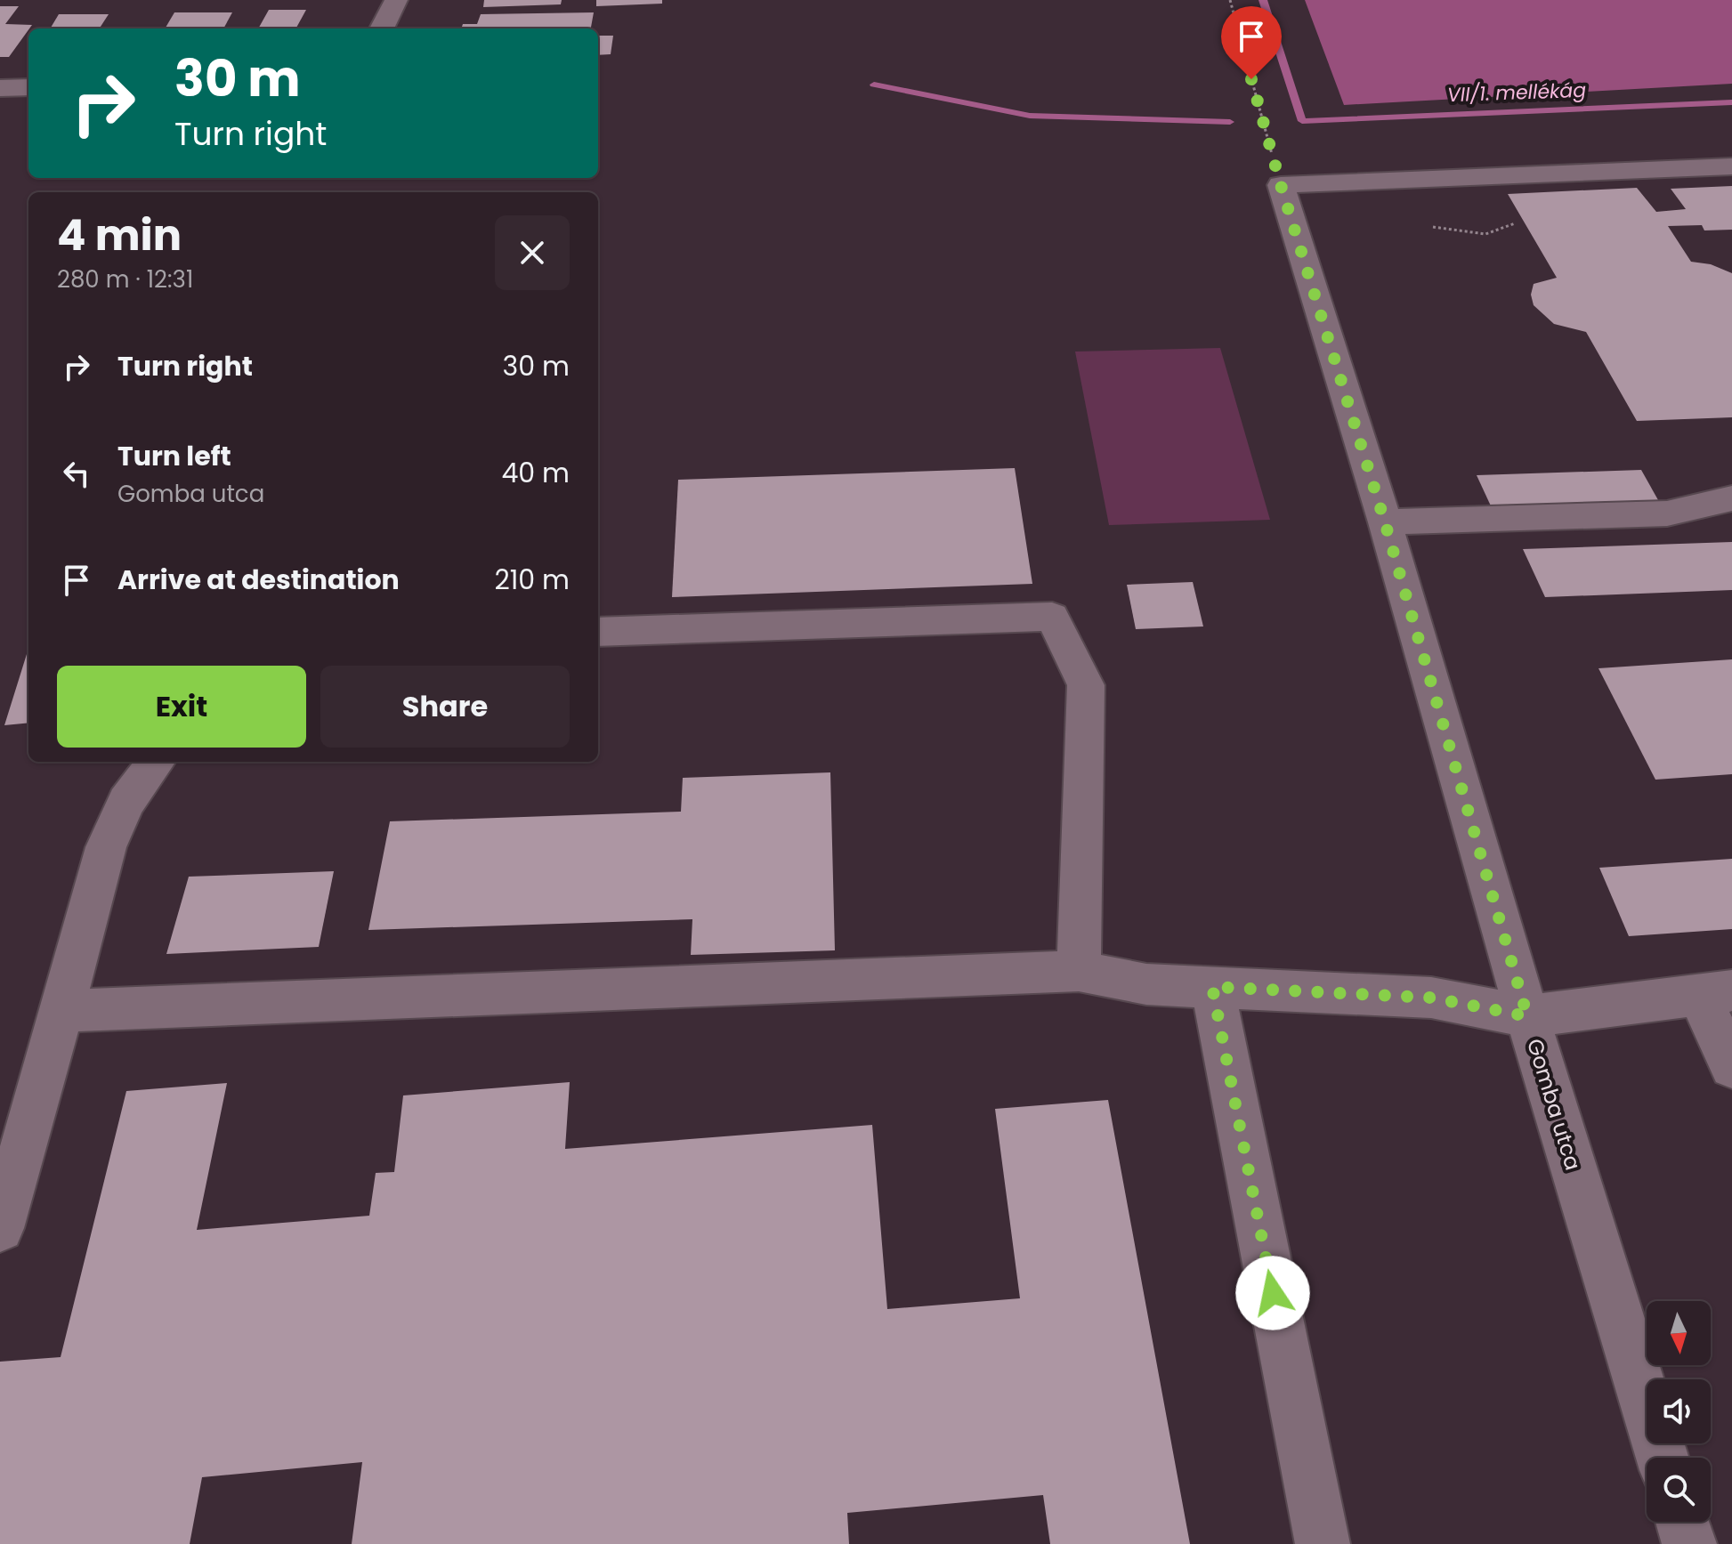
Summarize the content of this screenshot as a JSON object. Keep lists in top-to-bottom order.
{
  "streets": {
    "street": ["Gomba utca"]
  },
  "water": ["VII/1. mellékág"],
  "north": "bottom",
  "page": {
    "turn": ["30 m", "Turn right"],
    "heading": ["4 min", "280 m · 12:31"],
    "list": [
      {
        "name": "Turn right",
        "value": "30 m"
      },
      {
        "name": "Turn left",
        "note": "Gomba utca",
        "value": "40 m"
      },
      {
        "name": "Arrive at destination",
        "value": "210 m"
      }
    ],
    "buttons": ["Exit", "Share"]
  }
}
